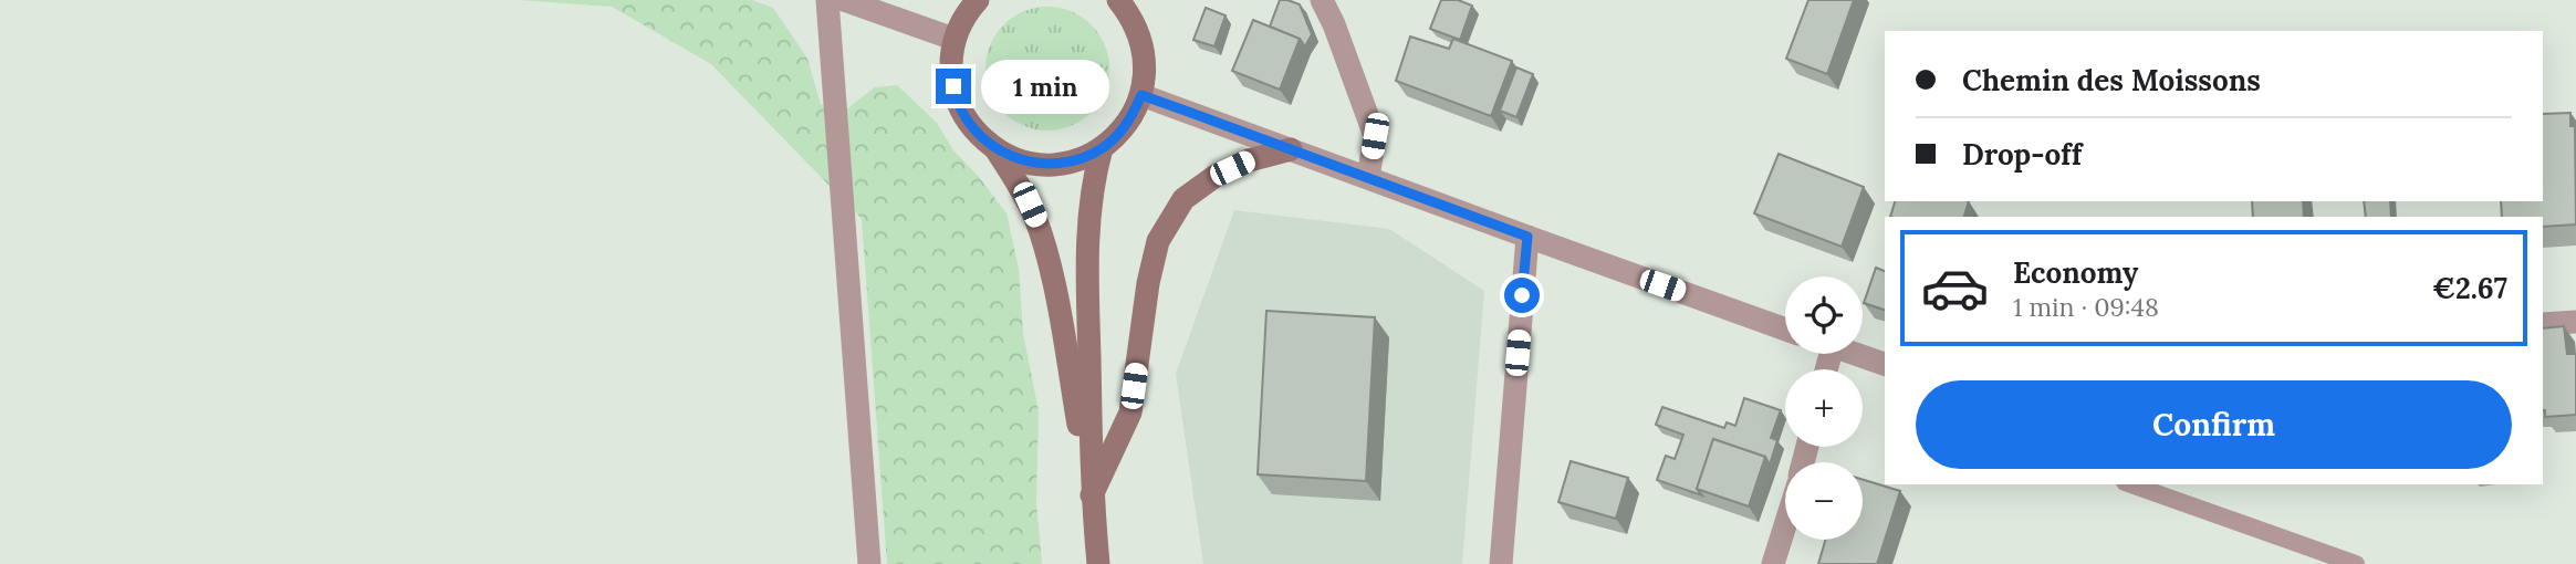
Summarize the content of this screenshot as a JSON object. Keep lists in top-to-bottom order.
{
  "page": {
    "banner": ["Chemin des Moissons", "Drop-off"],
    "bubble": "1 min",
    "list": [
      {
        "name": "Economy",
        "note": "1 min · 09:48",
        "value": "€2.67"
      }
    ],
    "map_buttons": ["+", "−"],
    "buttons": "Confirm"
  }
}
